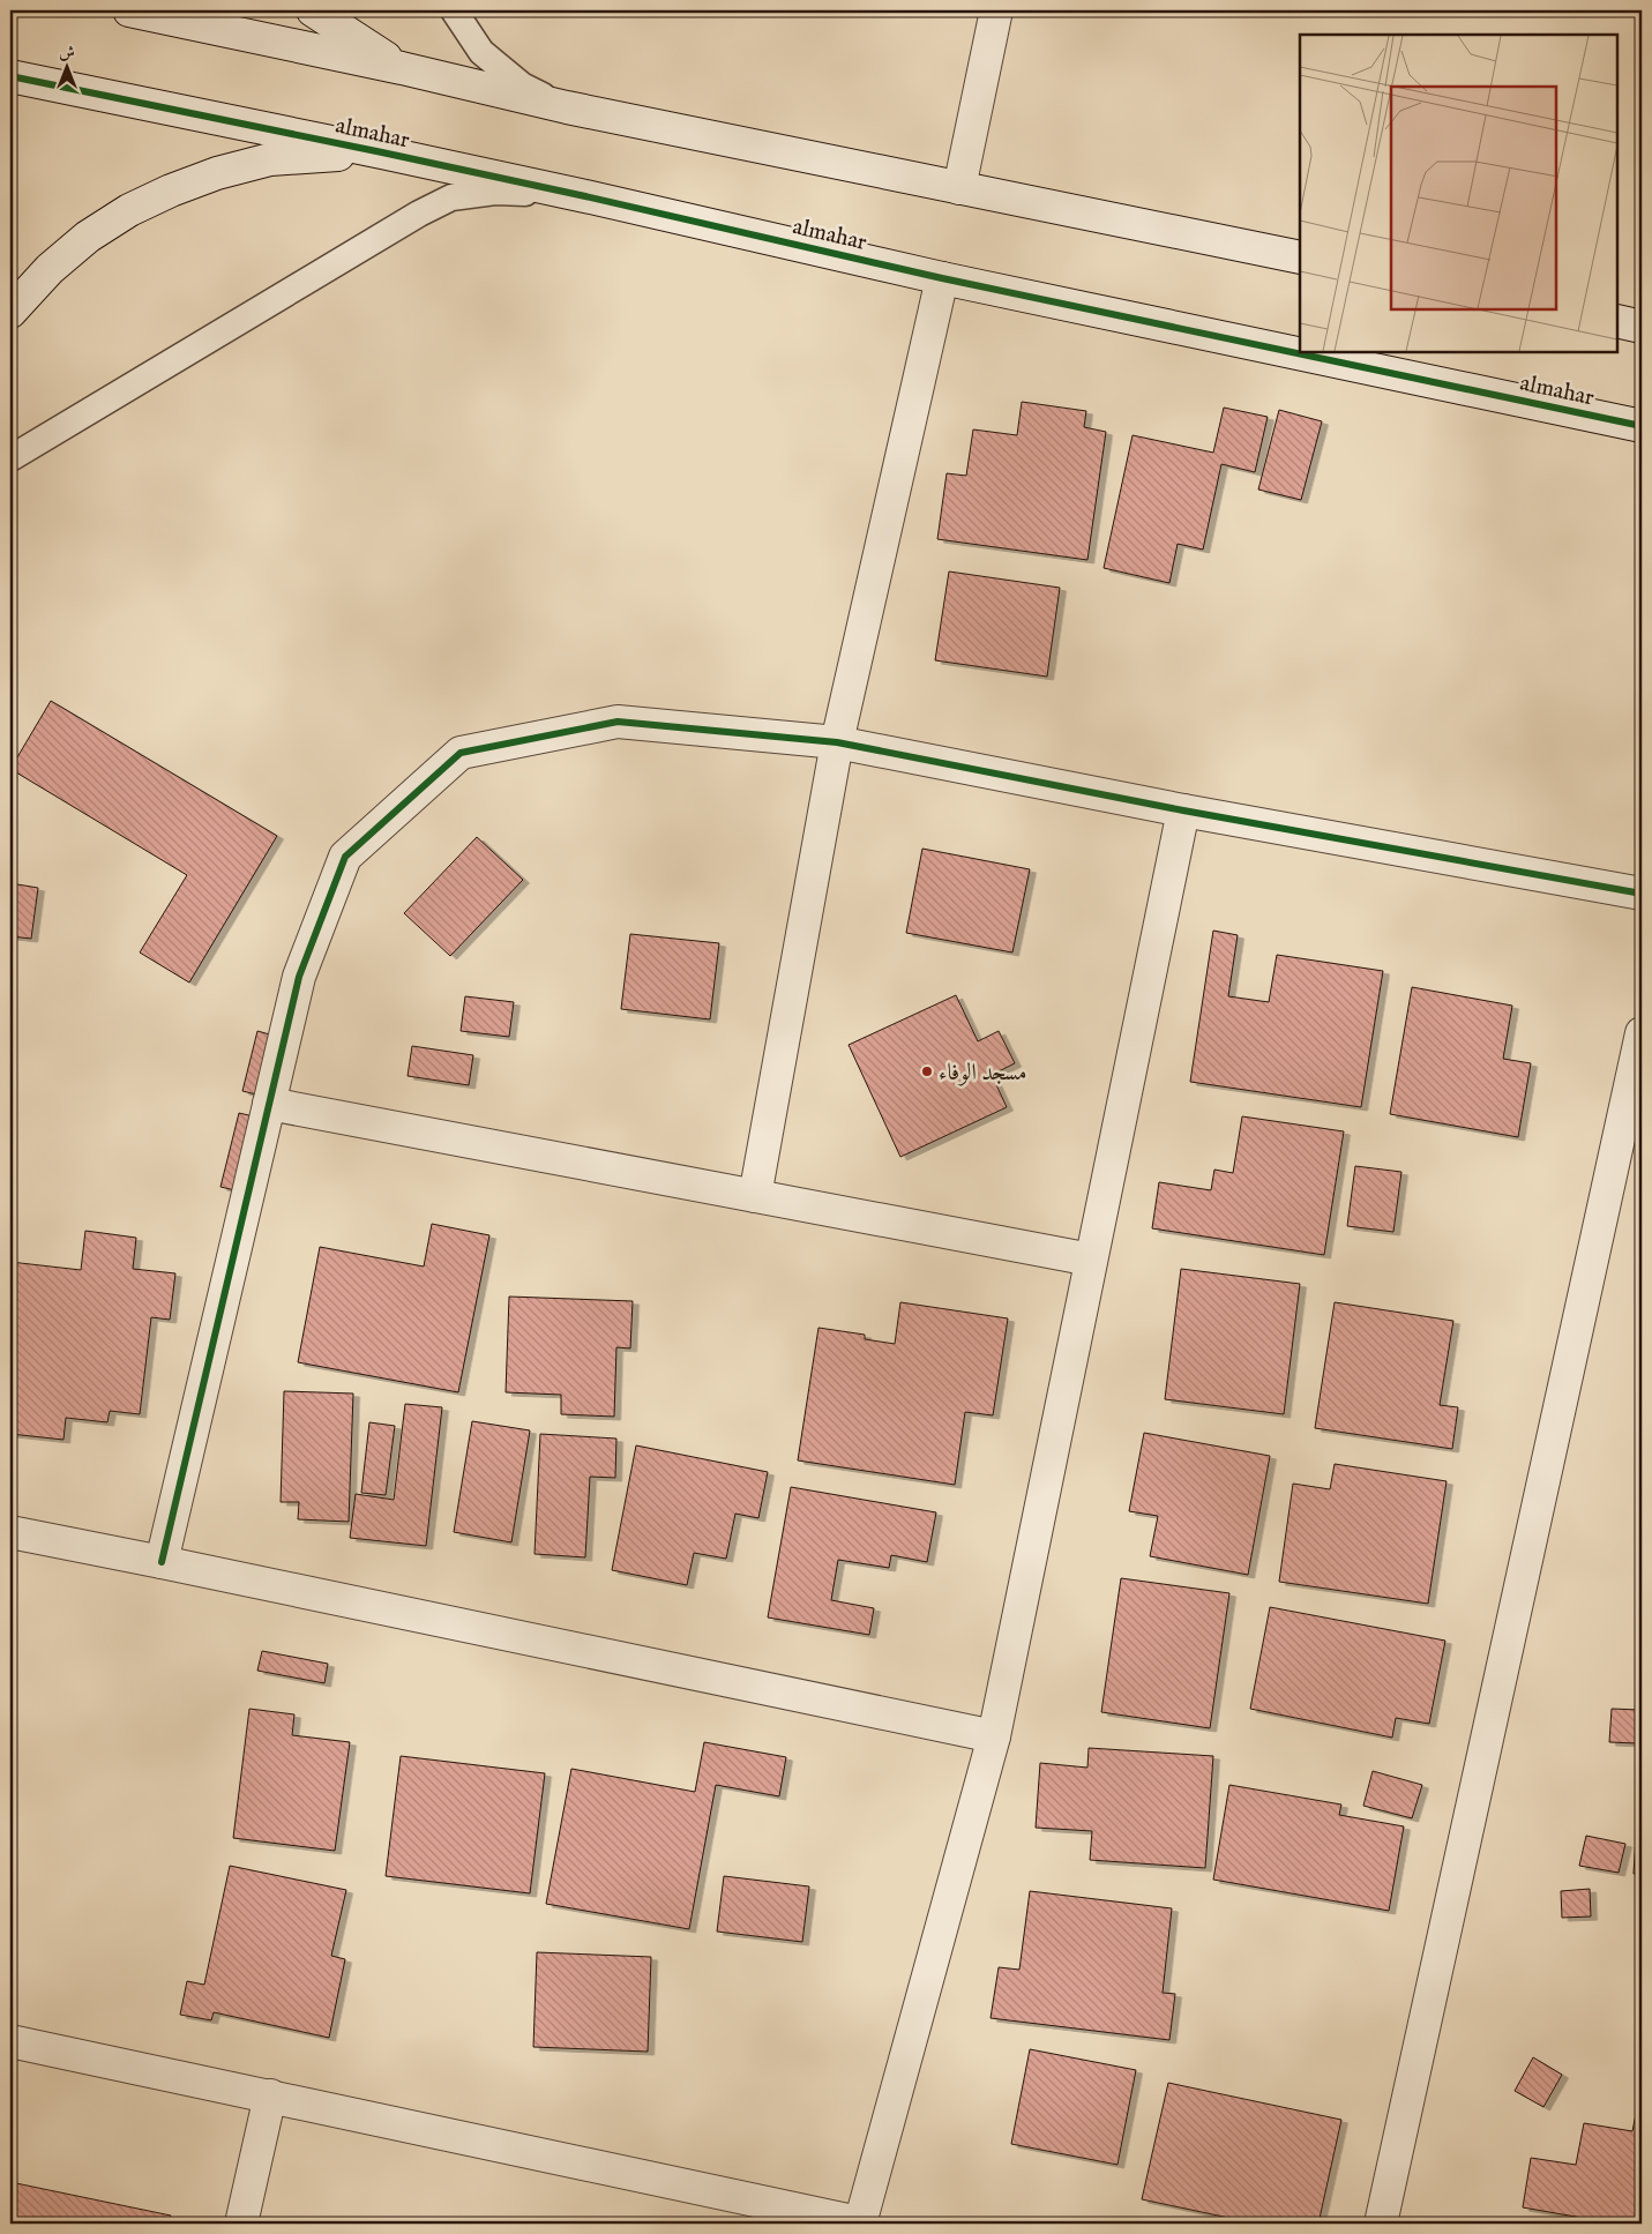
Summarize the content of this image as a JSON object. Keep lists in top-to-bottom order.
{
  "streets": {
    "street": ["almahar"]
  },
  "places": ["مسجد الوفاء"],
  "north": "top"
}
